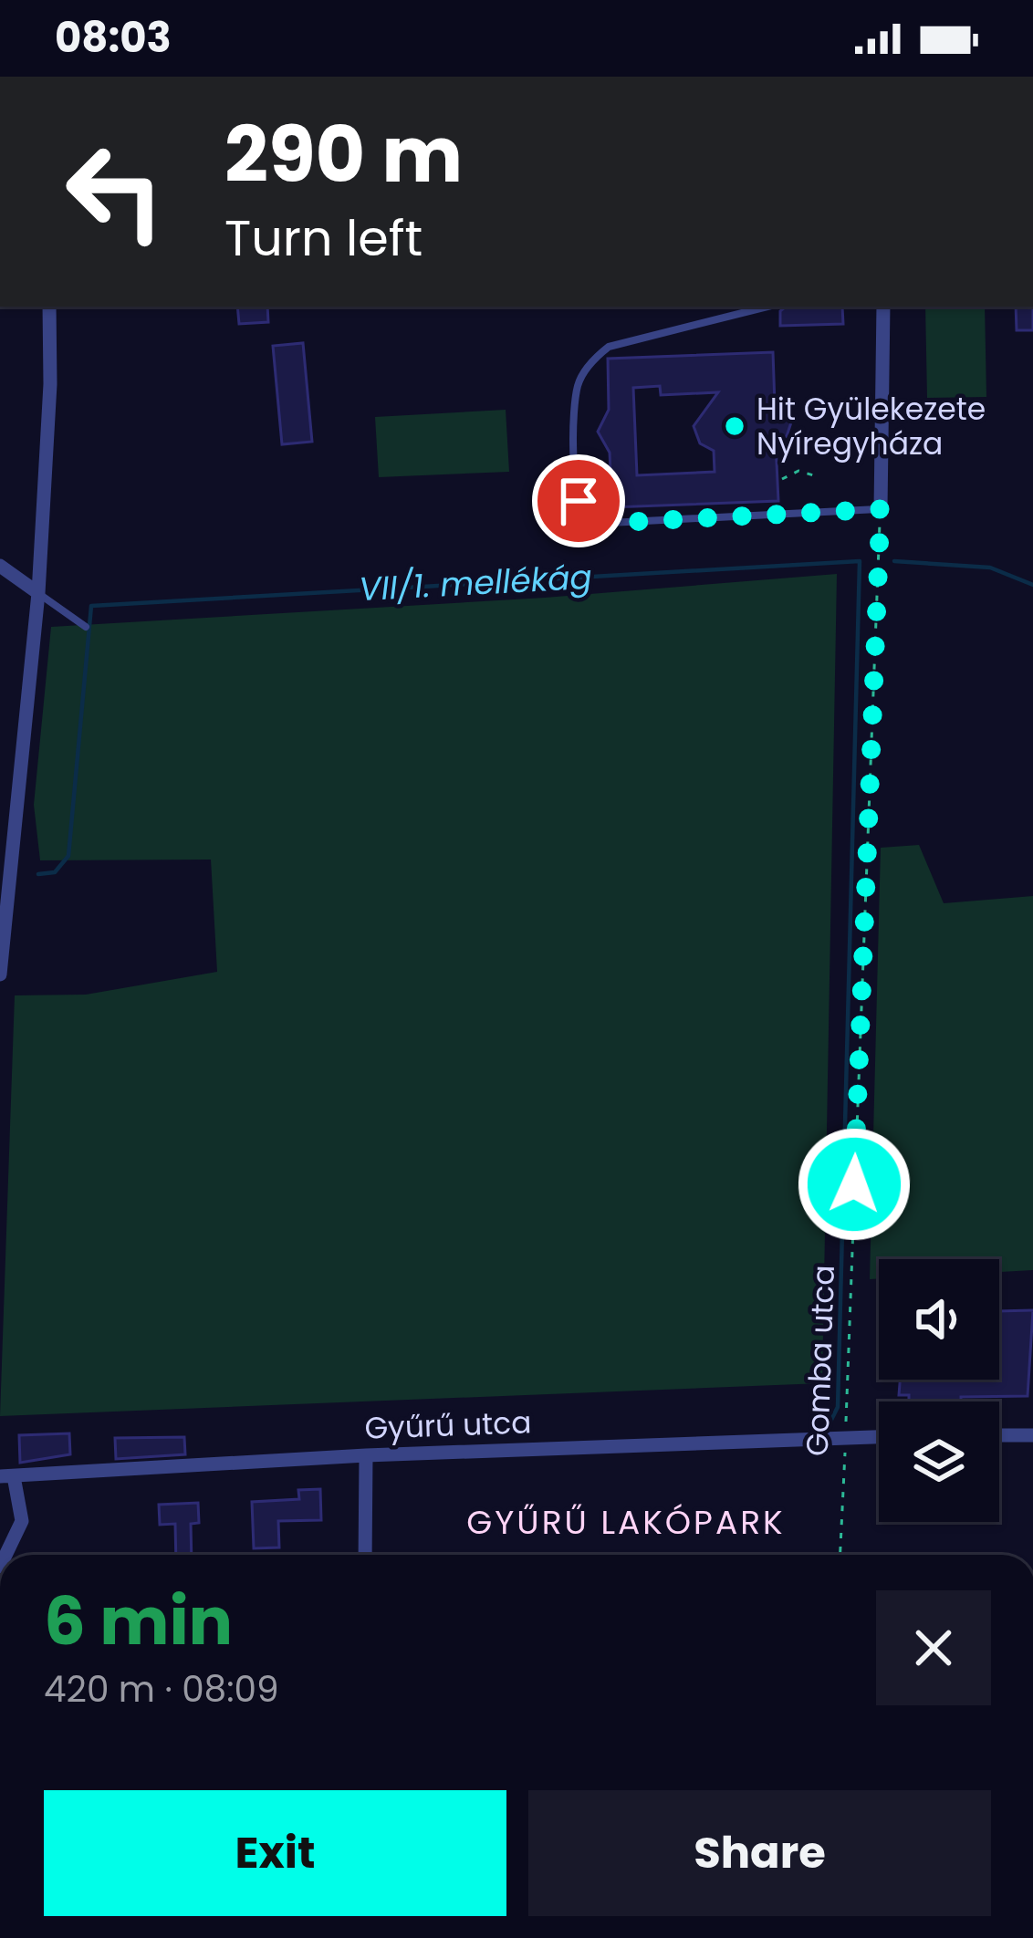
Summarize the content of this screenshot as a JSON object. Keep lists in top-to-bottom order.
{
  "streets": {
    "street": ["Gyűrű utca"],
    "path": ["Gomba utca"]
  },
  "crossings": [
    ["Gomba utca", "Gyűrű utca"]
  ],
  "districts": ["GYŰRŰ LAKÓPARK"],
  "water": ["VII/1. mellékág"],
  "places": ["Hit Gyülekezete Nyíregyháza"],
  "page": {
    "status": "08:03",
    "turn": ["290 m", "Turn left"],
    "heading": ["6 min", "420 m · 08:09"],
    "buttons": ["Exit", "Share"]
  }
}
